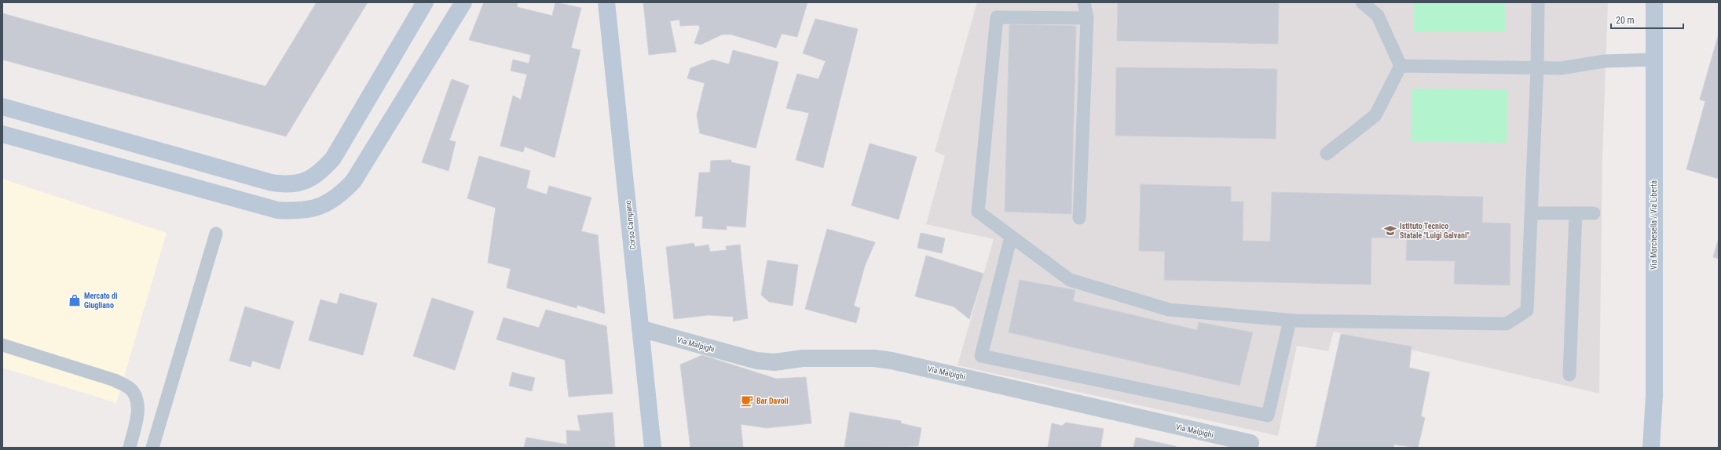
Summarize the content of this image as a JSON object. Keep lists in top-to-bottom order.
{
  "streets": {
    "main road": ["Corso Campano", "Via Marchesella / Via Libertà"],
    "street": ["Via Malpighi"]
  },
  "crossings": [
    ["Corso Campano", "Via Malpighi"]
  ],
  "places": {
    "school or university": ["Istituto Tecnico Statale \"Luigi Galvani\""],
    "shop": ["Mercato di Giugliano"],
    "cafe": ["Bar Davoli"]
  },
  "scale_bar": "20 m"
}
